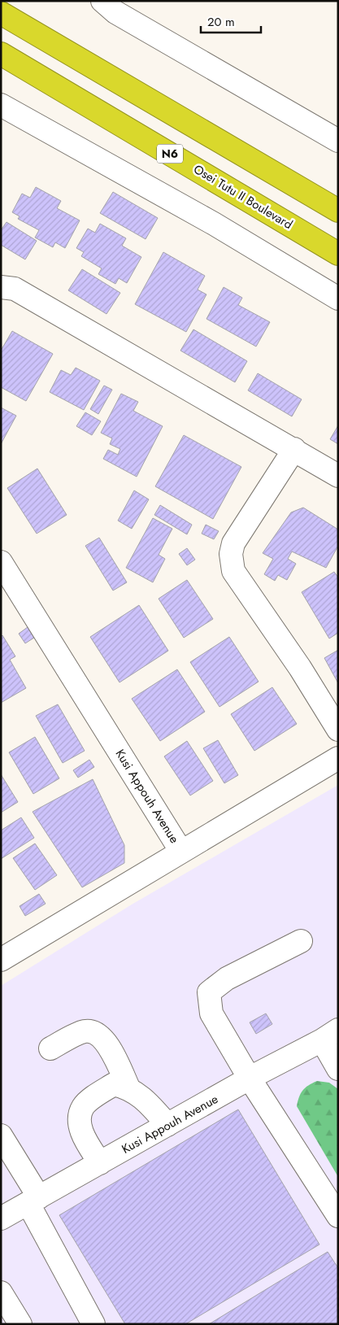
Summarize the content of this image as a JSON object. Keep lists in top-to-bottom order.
{
  "streets": {
    "highway": ["N6", "Osei Tutu II Boulevard"],
    "street": ["Kusi Appouh Avenue"]
  },
  "scale_bar": "20 m"
}
